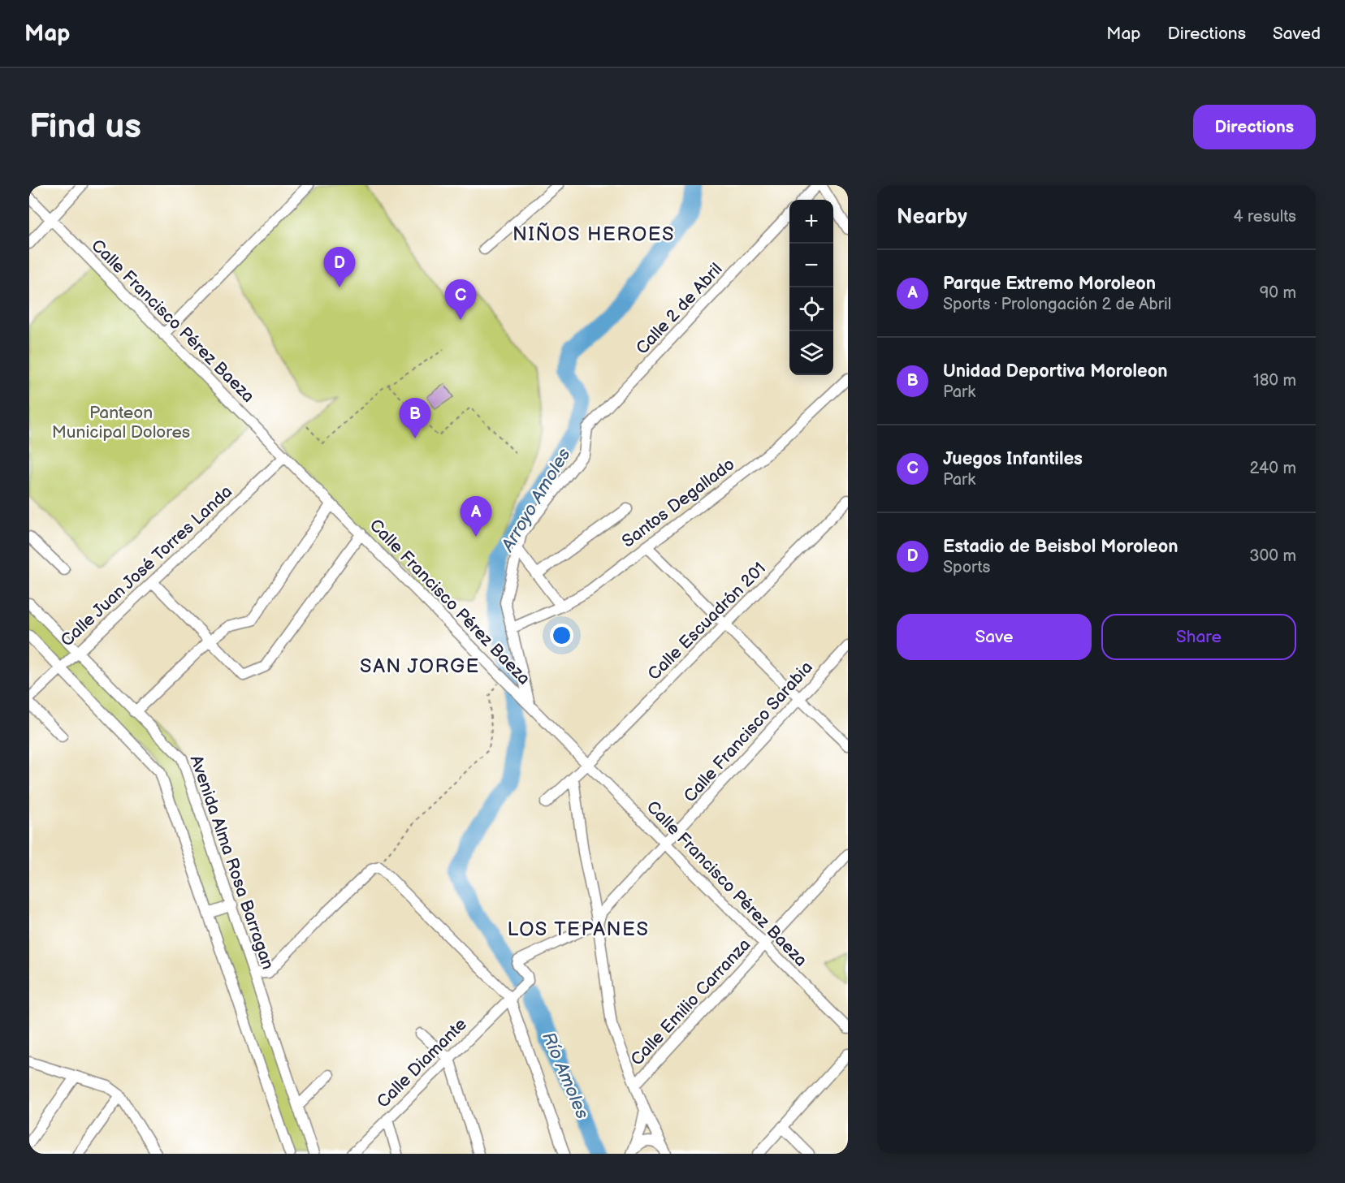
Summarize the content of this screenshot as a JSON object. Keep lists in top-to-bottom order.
{
  "streets": {
    "street": [
      "Calle 2 de Abril",
      "Calle Francisco Pérez Baeza",
      "Santos Degallado",
      "Calle Juan José Torres Landa",
      "Calle Escuadrón 201",
      "Calle Francisco Sarabia",
      "Avenida Alma Rosa Barragan",
      "Calle Emilio Carranza",
      "Calle Diamante"
    ]
  },
  "crossings": [
    ["Calle Francisco Pérez Baeza", "Calle Juan José Torres Landa"],
    ["Calle Francisco Pérez Baeza", "Calle Escuadrón 201"],
    ["Calle Francisco Pérez Baeza", "Calle Francisco Sarabia"],
    ["Calle Francisco Pérez Baeza", "Calle Emilio Carranza"],
    ["Calle Juan José Torres Landa", "Avenida Alma Rosa Barragan"],
    ["Calle Francisco Sarabia", "Calle Diamante"]
  ],
  "districts": ["NIÑOS HEROES", "SAN JORGE", "LOS TEPANES"],
  "water": ["Arroyo Amoles", "Río Amoles"],
  "parks": ["Panteon Municipal Dolores"],
  "page": {
    "header": "Map",
    "nav": ["Map", "Directions", "Saved"],
    "buttons": [
      "Directions",
      ["Save", "Share"]
    ],
    "title": "Find us",
    "heading": ["Nearby", "4 results"],
    "map_buttons": ["+", "−"],
    "pins": [
      "D",
      "C",
      "B",
      "A"
    ],
    "list": [
      {
        "mark": "A",
        "name": "Parque Extremo Moroleon",
        "note": "Sports · Prolongación 2 de Abril",
        "value": "90 m"
      },
      {
        "mark": "B",
        "name": "Unidad Deportiva Moroleon",
        "note": "Park",
        "value": "180 m"
      },
      {
        "mark": "C",
        "name": "Juegos Infantiles",
        "note": "Park",
        "value": "240 m"
      },
      {
        "mark": "D",
        "name": "Estadio de Beisbol Moroleon",
        "note": "Sports",
        "value": "300 m"
      }
    ]
  }
}
